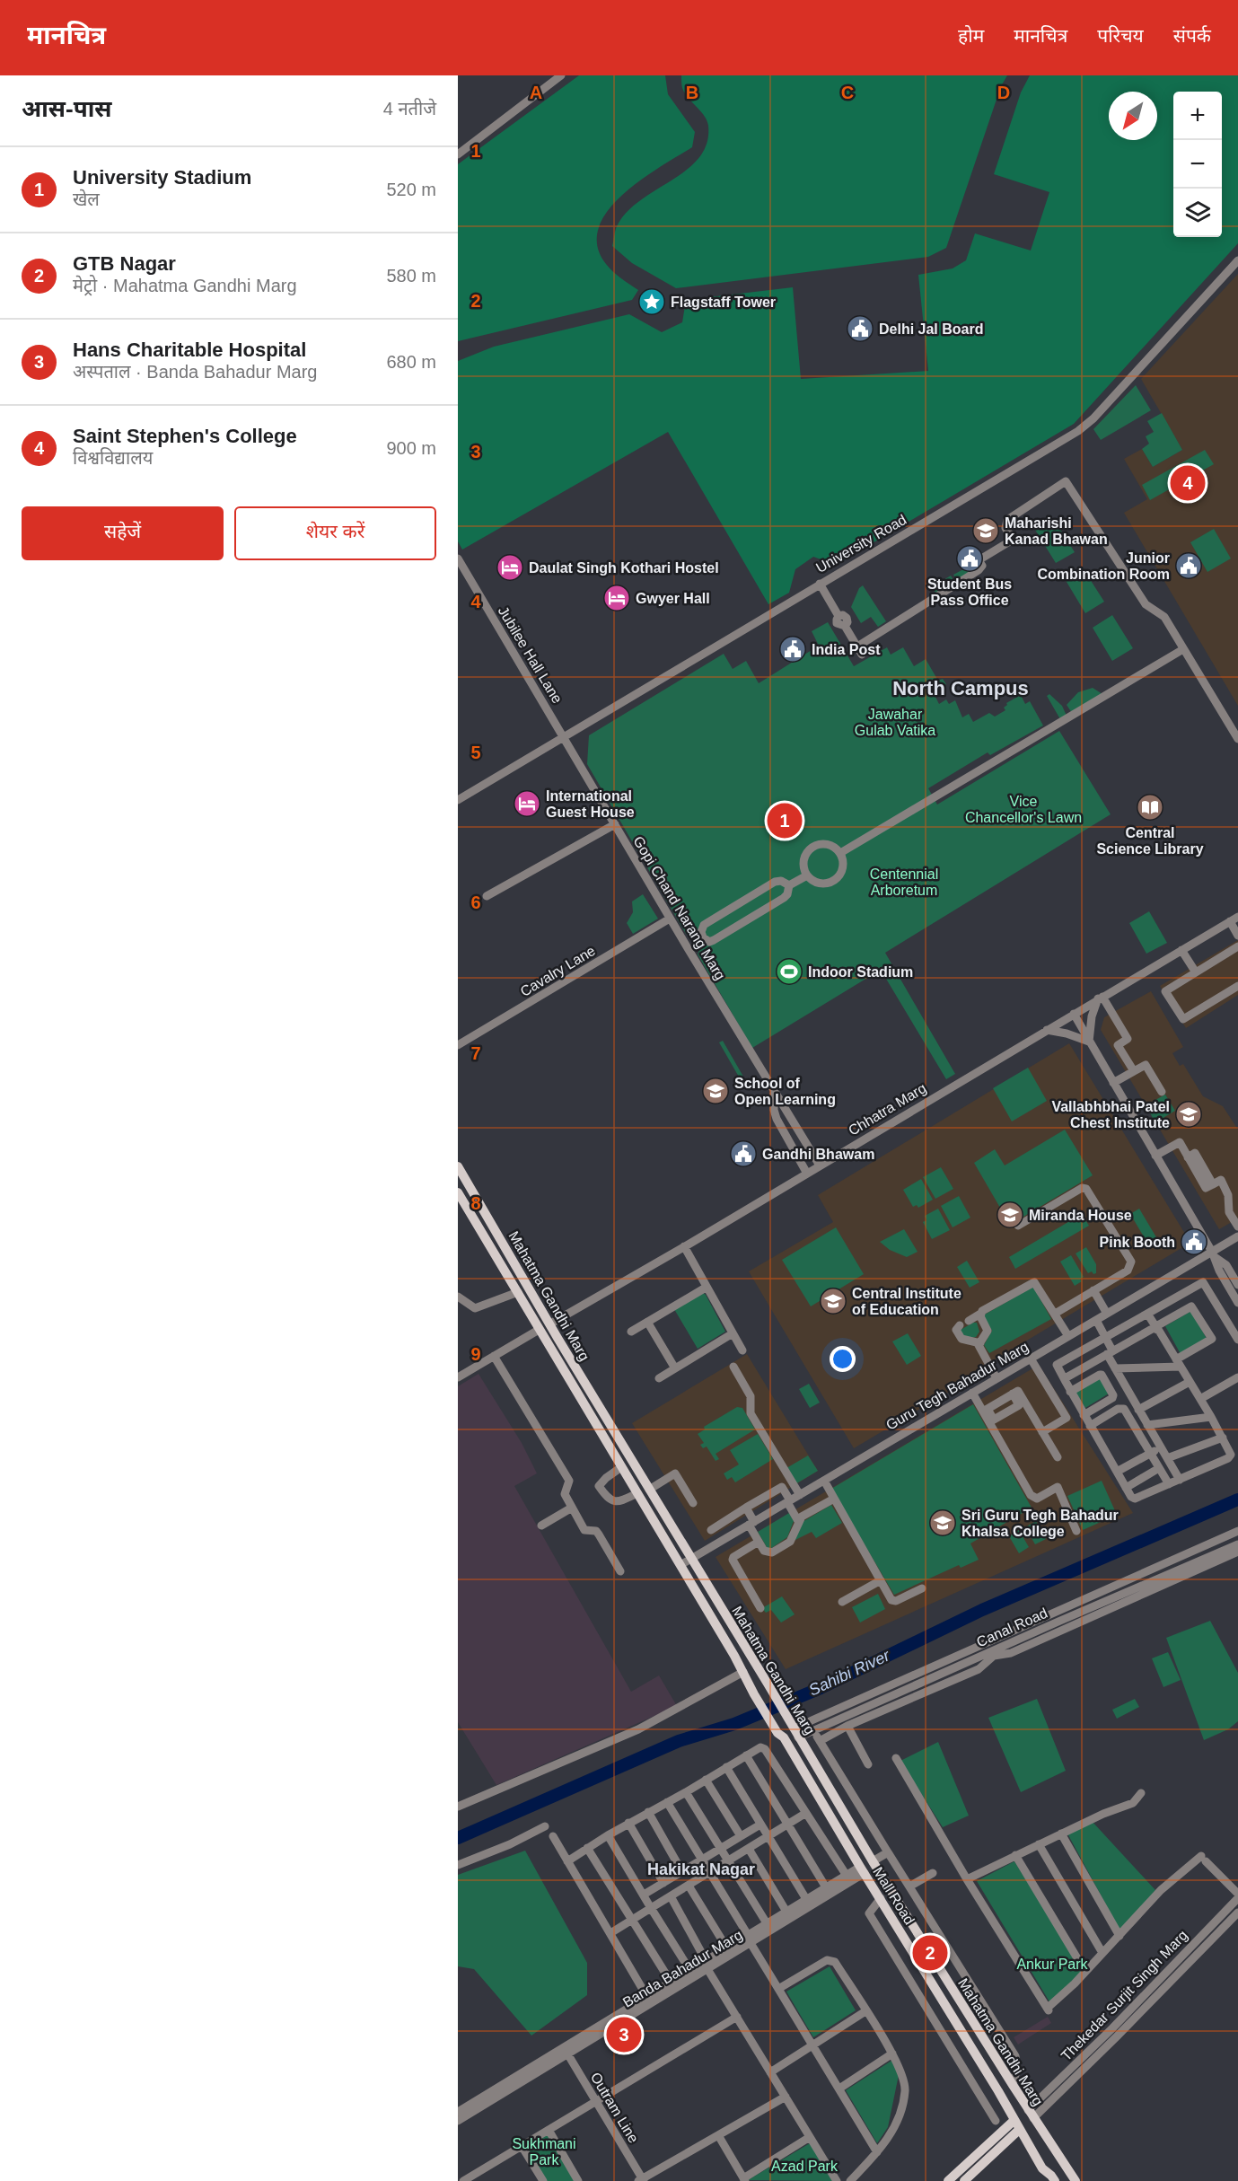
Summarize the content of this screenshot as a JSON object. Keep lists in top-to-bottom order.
{
  "streets": {
    "main road": ["Mahatma Gandhi Marg", "Mall Road"],
    "street": [
      "University Road",
      "Jubilee Hall Lane",
      "Gopi Chand Narang Marg",
      "Cavalry Lane",
      "Chhatra Marg",
      "Guru Tegh Bahadur Marg",
      "Canal Road",
      "Banda Bahadur Marg",
      "Thekedar Surjit Singh Marg",
      "Outram Line"
    ]
  },
  "crossings": [
    ["University Road", "Jubilee Hall Lane"],
    ["University Road", "Gopi Chand Narang Marg"],
    ["Jubilee Hall Lane", "Gopi Chand Narang Marg"],
    ["Gopi Chand Narang Marg", "Cavalry Lane"],
    ["Gopi Chand Narang Marg", "Chhatra Marg"],
    ["Chhatra Marg", "Mahatma Gandhi Marg"],
    ["Mahatma Gandhi Marg", "Guru Tegh Bahadur Marg"],
    ["Mahatma Gandhi Marg", "Canal Road"],
    ["Mahatma Gandhi Marg", "Mall Road"],
    ["Mahatma Gandhi Marg", "Thekedar Surjit Singh Marg"],
    ["Mall Road", "Banda Bahadur Marg"],
    ["Banda Bahadur Marg", "Outram Line"]
  ],
  "districts": ["North Campus", "Hakikat Nagar"],
  "water": ["Sahibi River"],
  "parks": [
    "Jawahar Gulab Vatika",
    "Vice Chancellor's Lawn",
    "Centennial Arboretum",
    "Ankur Park",
    "Sukhmani Park",
    "Azad Park"
  ],
  "places": {
    "place": ["Flagstaff Tower"],
    "public building": [
      "Delhi Jal Board",
      "Student Bus Pass Office",
      "Junior Combination Room",
      "India Post",
      "Gandhi Bhawam",
      "Pink Booth"
    ],
    "school or university": [
      "Maharishi Kanad Bhawan",
      "School of Open Learning",
      "Vallabhbhai Patel Chest Institute",
      "Miranda House",
      "Central Institute of Education",
      "Sri Guru Tegh Bahadur Khalsa College"
    ],
    "hotel": ["Daulat Singh Kothari Hostel", "Gwyer Hall", "International Guest House"],
    "library": ["Central Science Library"],
    "sports": ["Indoor Stadium"]
  },
  "north": "bottom left",
  "page": {
    "header": "मानचित्र",
    "nav": [
      "होम",
      "मानचित्र",
      "परिचय",
      "संपर्क"
    ],
    "heading": ["आस-पास", "4 नतीजे"],
    "map_buttons": ["+", "−"],
    "list": [
      {
        "mark": "1",
        "name": "University Stadium",
        "note": "खेल",
        "value": "520 m"
      },
      {
        "mark": "2",
        "name": "GTB Nagar",
        "note": "मेट्रो · Mahatma Gandhi Marg",
        "value": "580 m"
      },
      {
        "mark": "3",
        "name": "Hans Charitable Hospital",
        "note": "अस्पताल · Banda Bahadur Marg",
        "value": "680 m"
      },
      {
        "mark": "4",
        "name": "Saint Stephen's College",
        "note": "विश्वविद्यालय",
        "value": "900 m"
      }
    ],
    "pins": [
      "4",
      "1",
      "2",
      "3"
    ],
    "buttons": ["सहेजें", "शेयर करें"]
  },
  "grid": {
    "columns": [
      "A",
      "B",
      "C",
      "D"
    ],
    "rows": [
      "1",
      "2",
      "3",
      "4",
      "5",
      "6",
      "7",
      "8",
      "9"
    ]
  }
}
